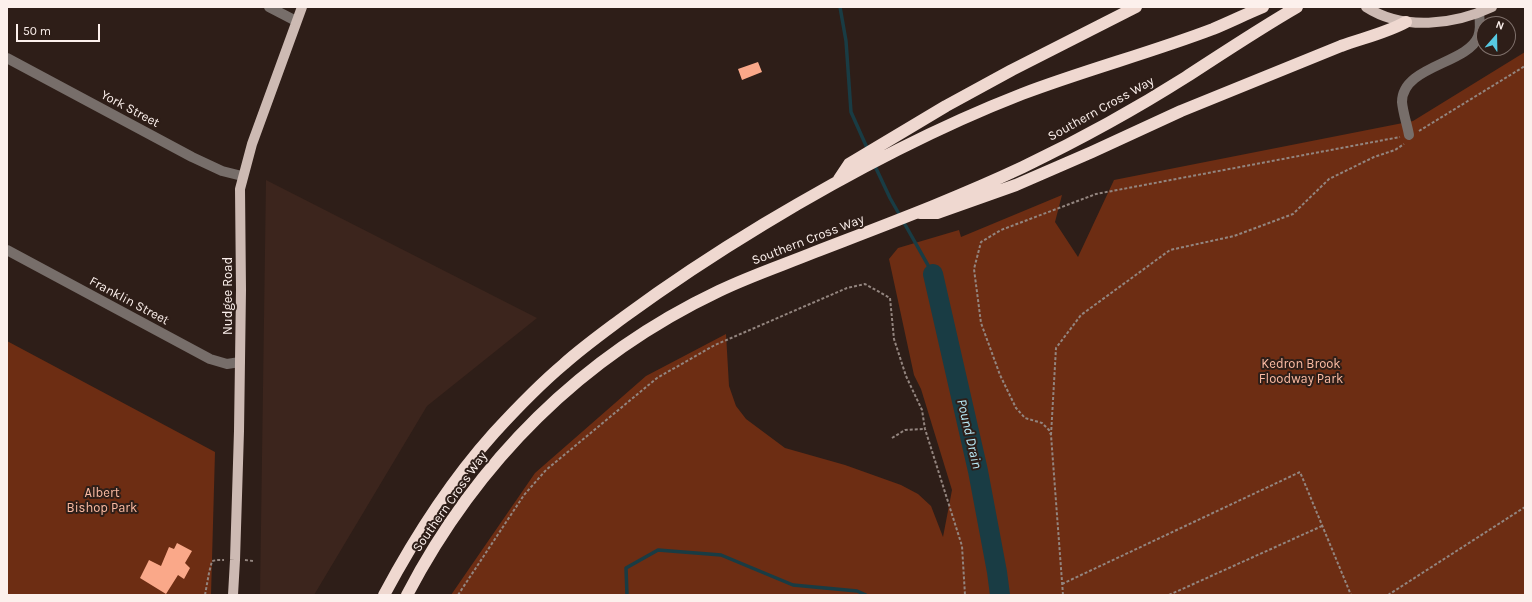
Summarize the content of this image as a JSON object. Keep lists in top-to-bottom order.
{
  "streets": {
    "highway": ["Southern Cross Way"],
    "main road": ["Nudgee Road"],
    "street": ["York Street", "Franklin Street"]
  },
  "crossings": [
    ["York Street", "Nudgee Road"],
    ["Nudgee Road", "Franklin Street"]
  ],
  "water": ["Pound Drain"],
  "parks": ["Kedron Brook Floodway Park", "Albert Bishop Park"],
  "scale_bar": "50 m",
  "north": "top"
}
